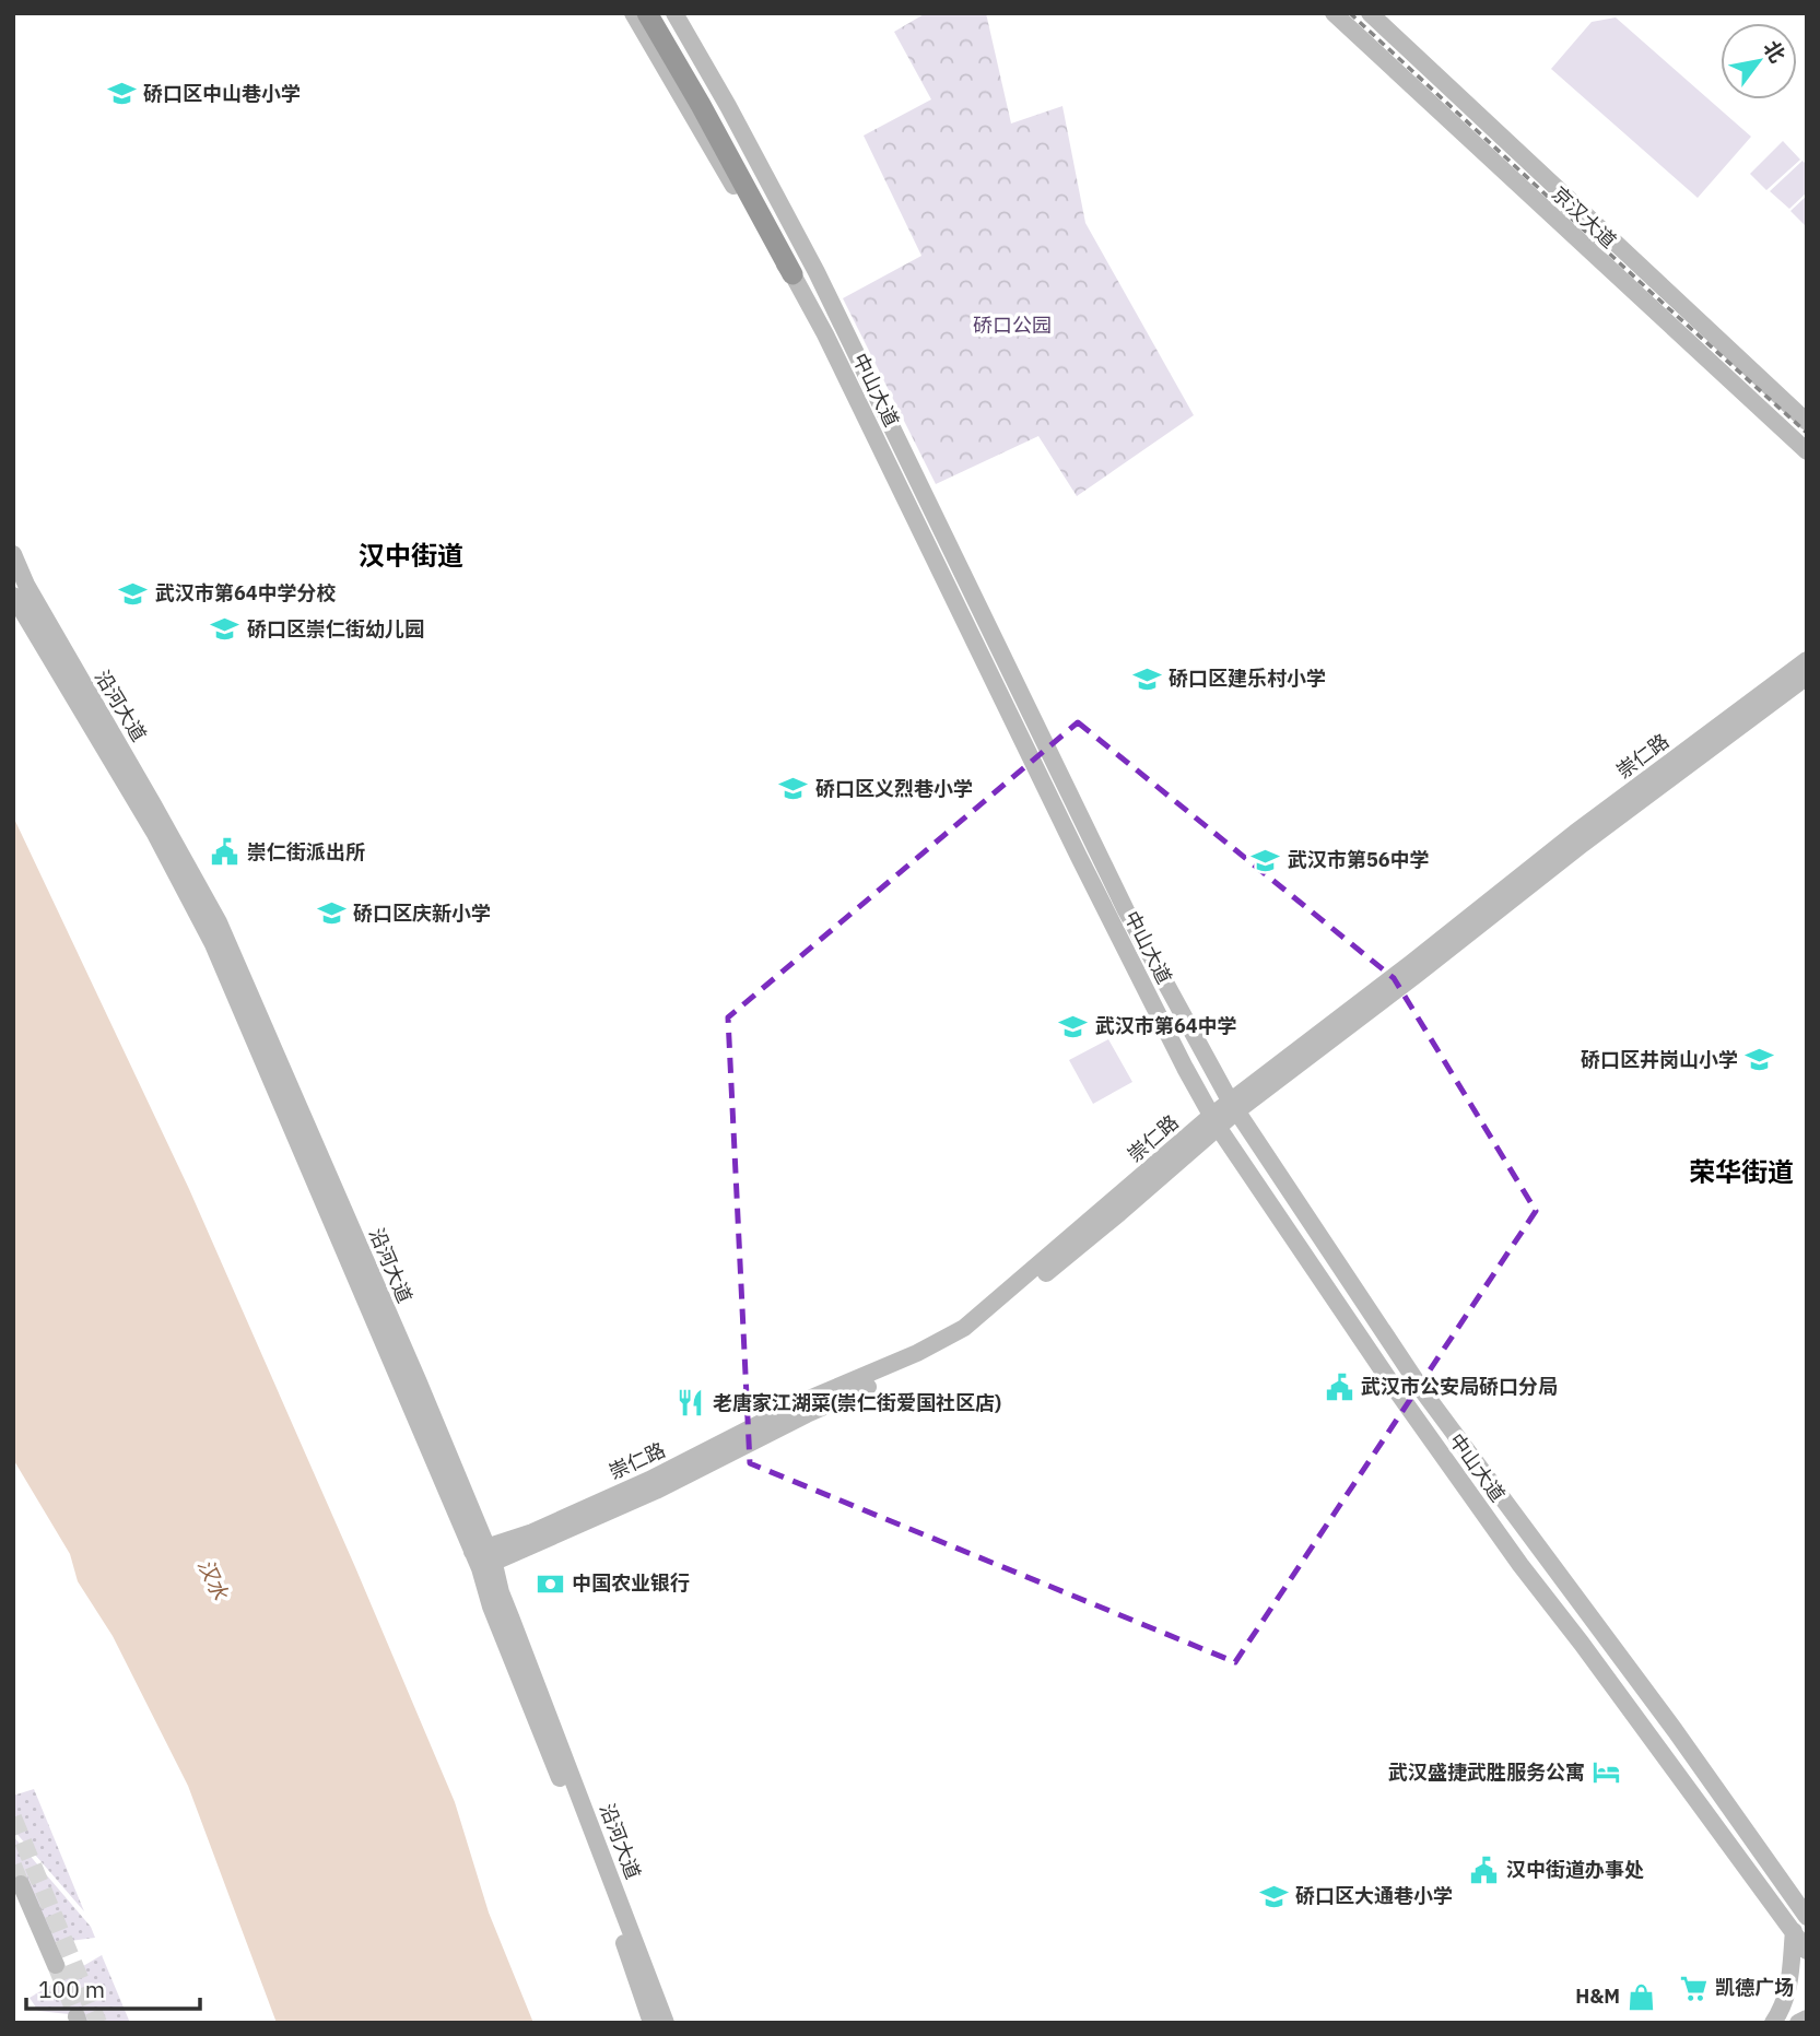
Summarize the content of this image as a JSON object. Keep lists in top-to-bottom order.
{
  "streets": {
    "main road": [
      "京汉大道",
      "中山大道",
      "沿河大道",
      "崇仁路"
    ]
  },
  "crossings": [
    ["中山大道", "崇仁路"],
    ["沿河大道", "崇仁路"]
  ],
  "districts": ["汉中街道", "荣华街道"],
  "water": ["汉水"],
  "parks": ["硚口公园"],
  "places": {
    "school or university": [
      "硚口区中山巷小学",
      "武汉市第64中学分校",
      "硚口区崇仁街幼儿园",
      "硚口区建乐村小学",
      "硚口区义烈巷小学",
      "武汉市第56中学",
      "硚口区庆新小学",
      "武汉市第64中学",
      "硚口区井岗山小学",
      "硚口区大通巷小学"
    ],
    "public building": ["崇仁街派出所", "武汉市公安局硚口分局", "汉中街道办事处"],
    "restaurant": ["老唐家江湖菜(崇仁街爱国社区店)"],
    "bank": ["中国农业银行"],
    "hotel": ["武汉盛捷武胜服务公寓"],
    "supermarket": ["凯德广场"],
    "shop": ["H&M"]
  },
  "scale_bar": "100 m",
  "north": "top right"
}
